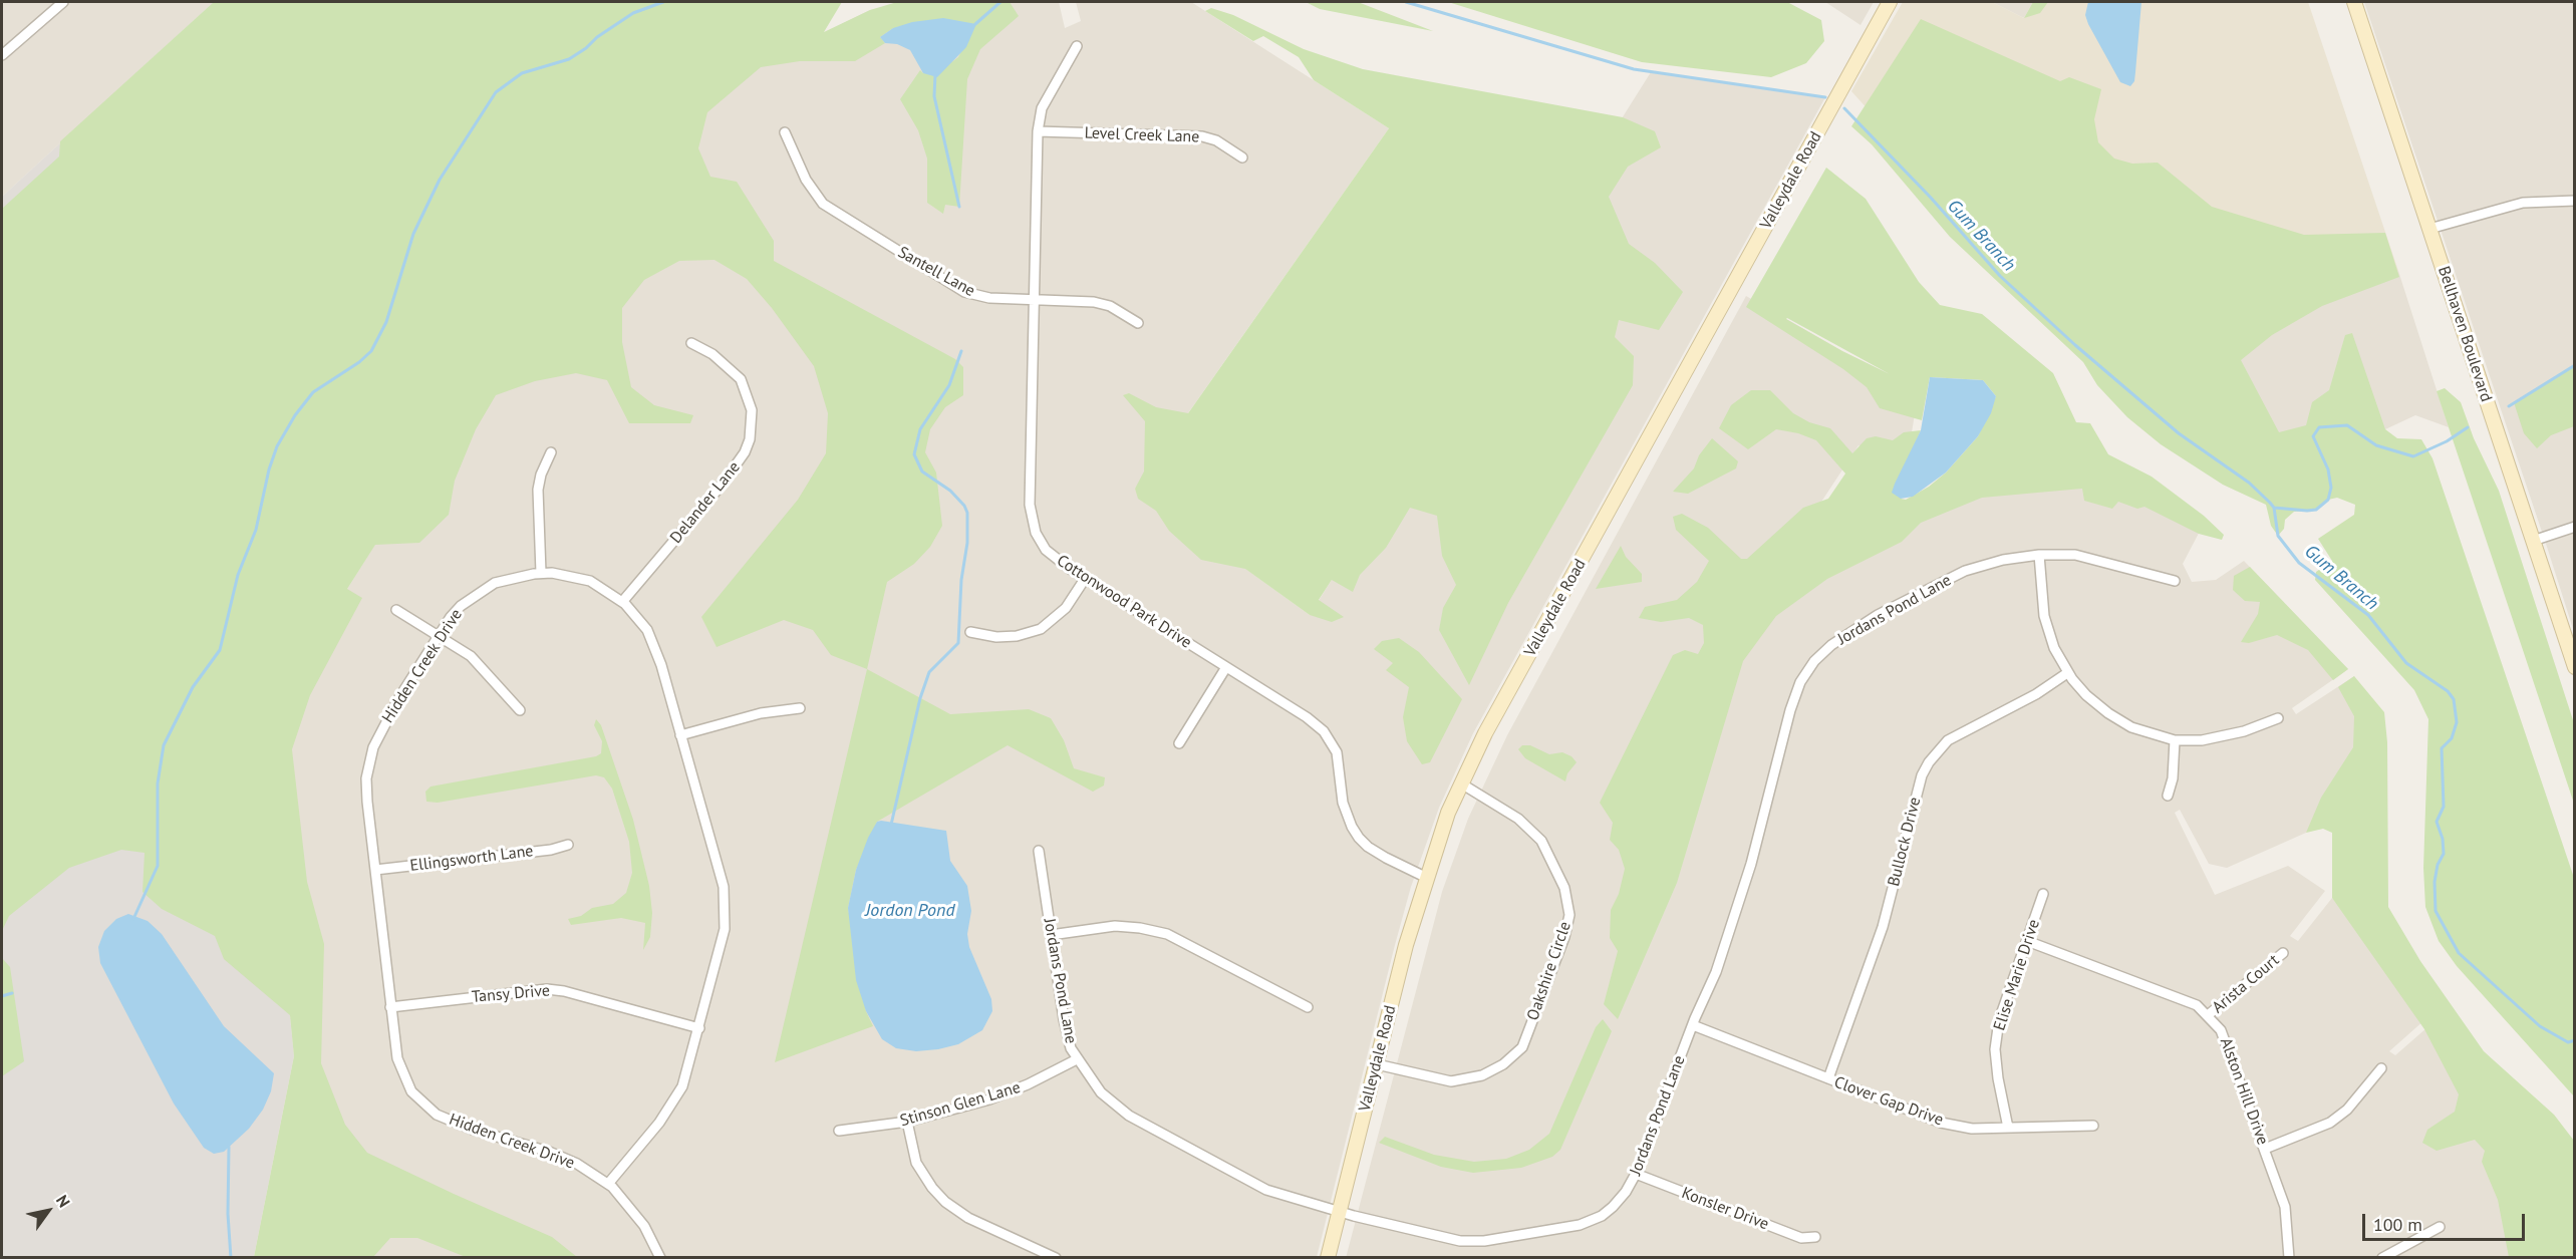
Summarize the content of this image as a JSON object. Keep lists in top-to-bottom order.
{
  "streets": {
    "street": [
      "Level Creek Lane",
      "Valleydale Road",
      "Santell Lane",
      "Bellhaven Boulevard",
      "Delander Lane",
      "Cottonwood Park Drive",
      "Jordans Pond Lane",
      "Hidden Creek Drive",
      "Bullock Drive",
      "Ellingsworth Lane",
      "Oakshire Circle",
      "Elise Marie Drive",
      "Arista Court",
      "Tansy Drive",
      "Alston Hill Drive",
      "Clover Gap Drive",
      "Stinson Glen Lane",
      "Konsler Drive"
    ]
  },
  "crossings": [
    ["Level Creek Lane", "Cottonwood Park Drive"],
    ["Valleydale Road", "Cottonwood Park Drive"],
    ["Valleydale Road", "Jordans Pond Lane"],
    ["Valleydale Road", "Oakshire Circle"],
    ["Santell Lane", "Cottonwood Park Drive"],
    ["Delander Lane", "Hidden Creek Drive"],
    ["Jordans Pond Lane", "Clover Gap Drive"],
    ["Jordans Pond Lane", "Stinson Glen Lane"],
    ["Jordans Pond Lane", "Konsler Drive"],
    ["Hidden Creek Drive", "Ellingsworth Lane"],
    ["Hidden Creek Drive", "Tansy Drive"],
    ["Bullock Drive", "Clover Gap Drive"],
    ["Elise Marie Drive", "Alston Hill Drive"],
    ["Elise Marie Drive", "Clover Gap Drive"],
    ["Arista Court", "Alston Hill Drive"]
  ],
  "water": ["Gum Branch", "Jordon Pond"],
  "scale_bar": "100 m",
  "north": "top right"
}
